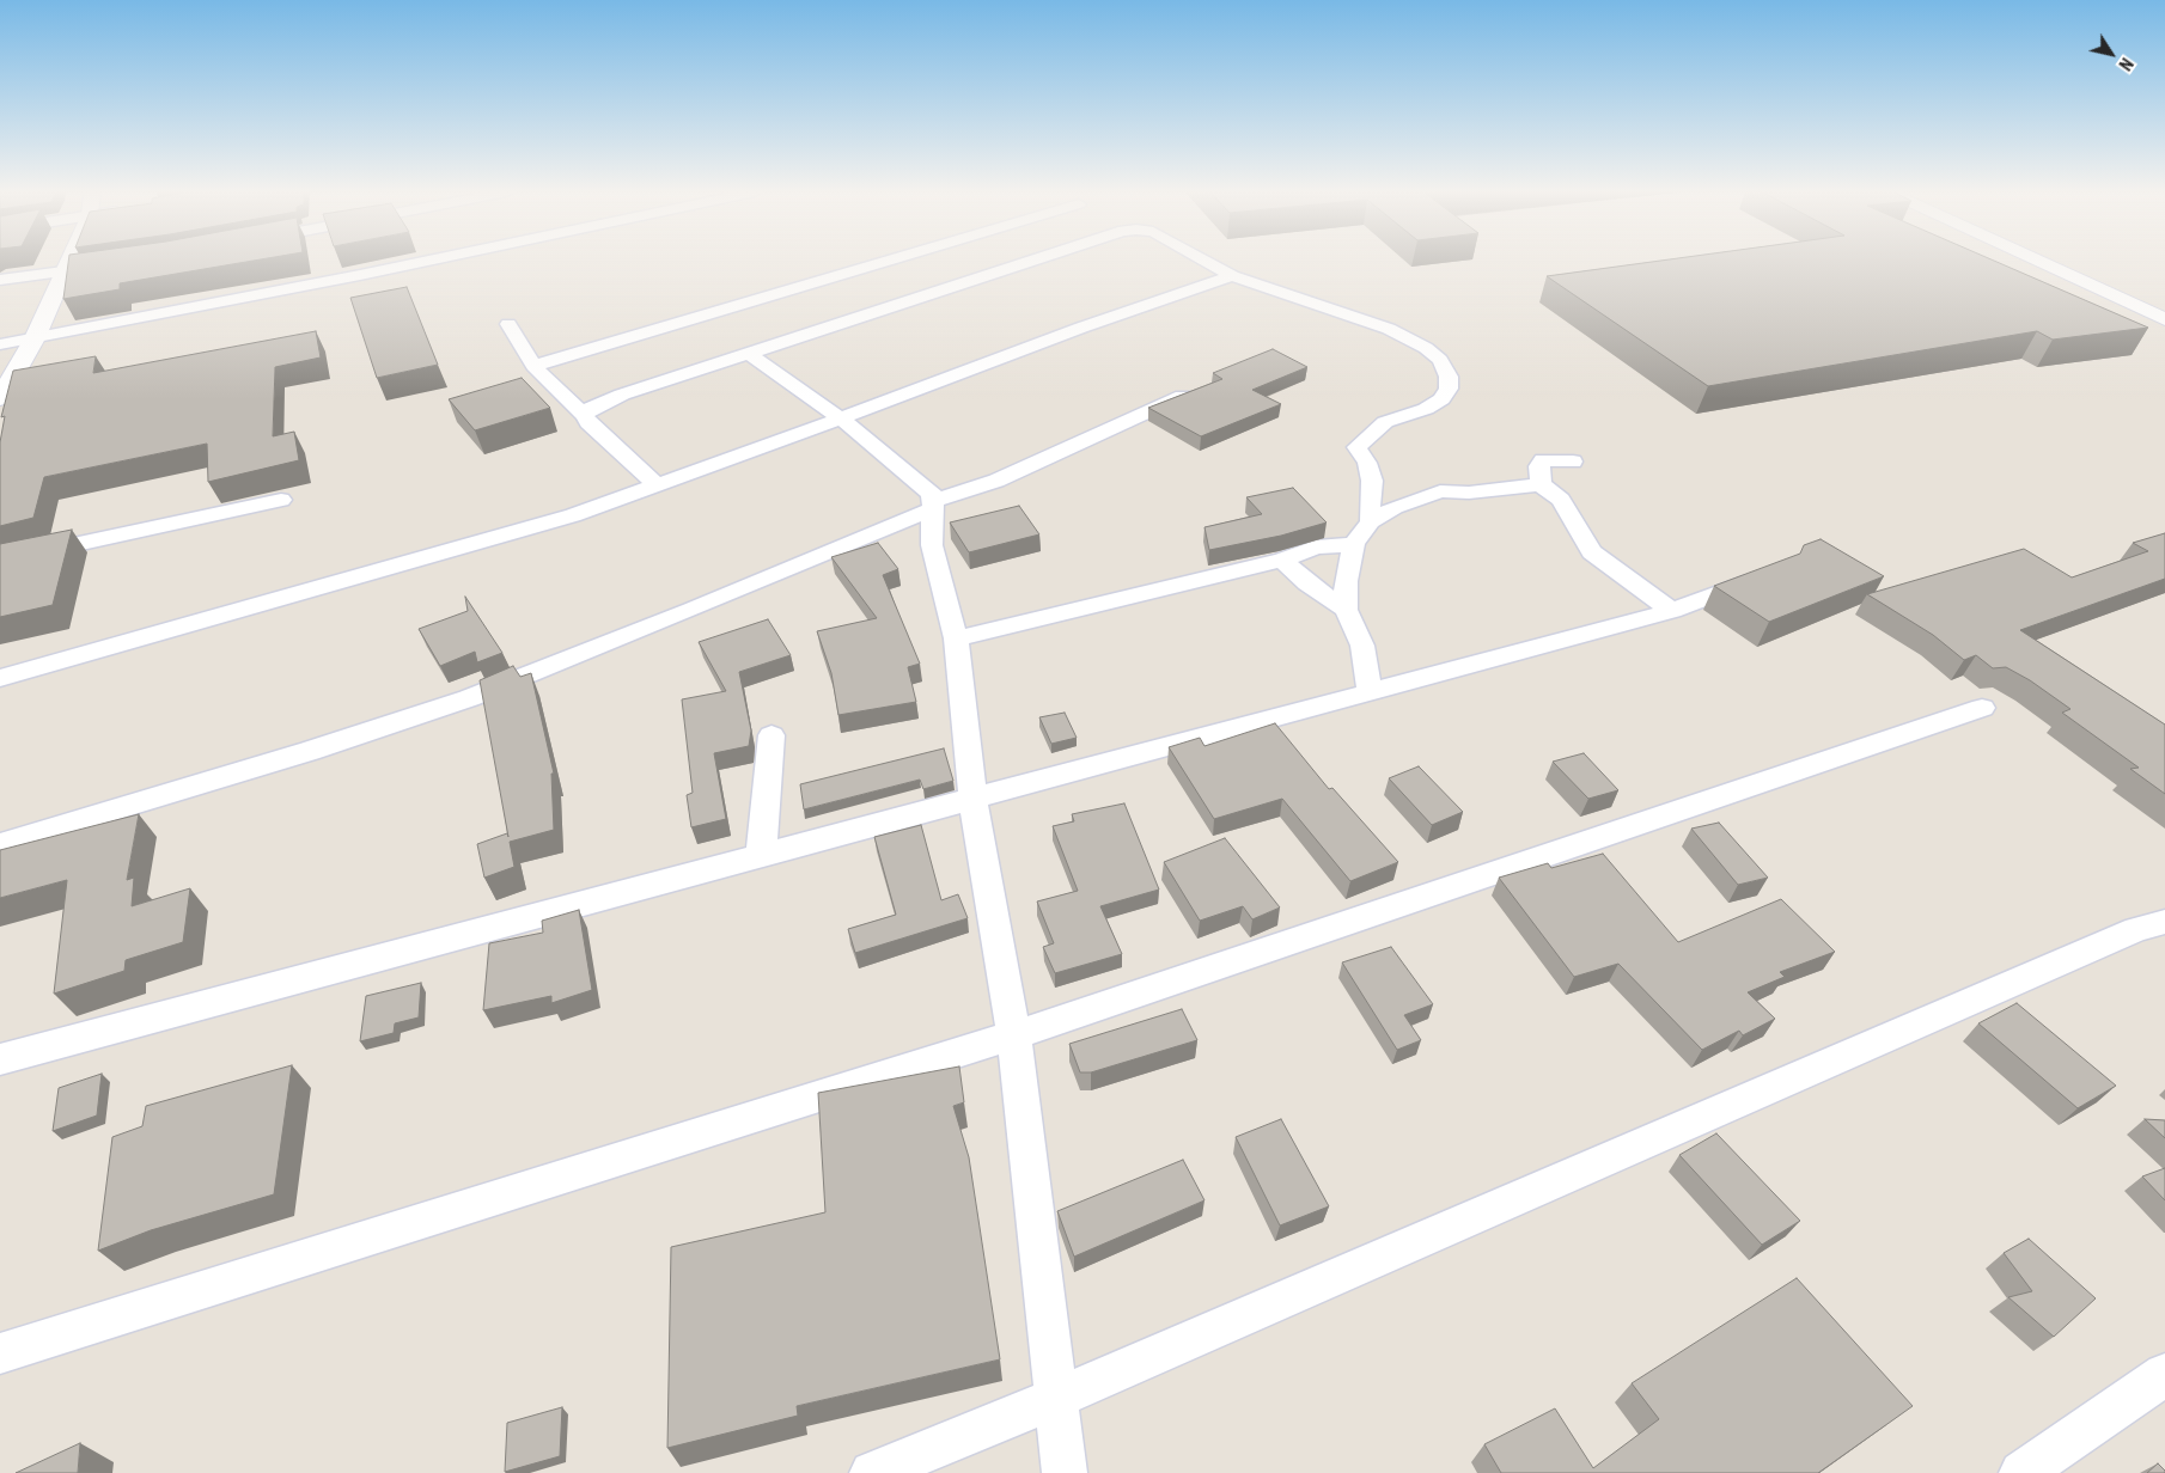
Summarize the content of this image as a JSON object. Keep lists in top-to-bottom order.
{
  "north": "bottom right"
}
